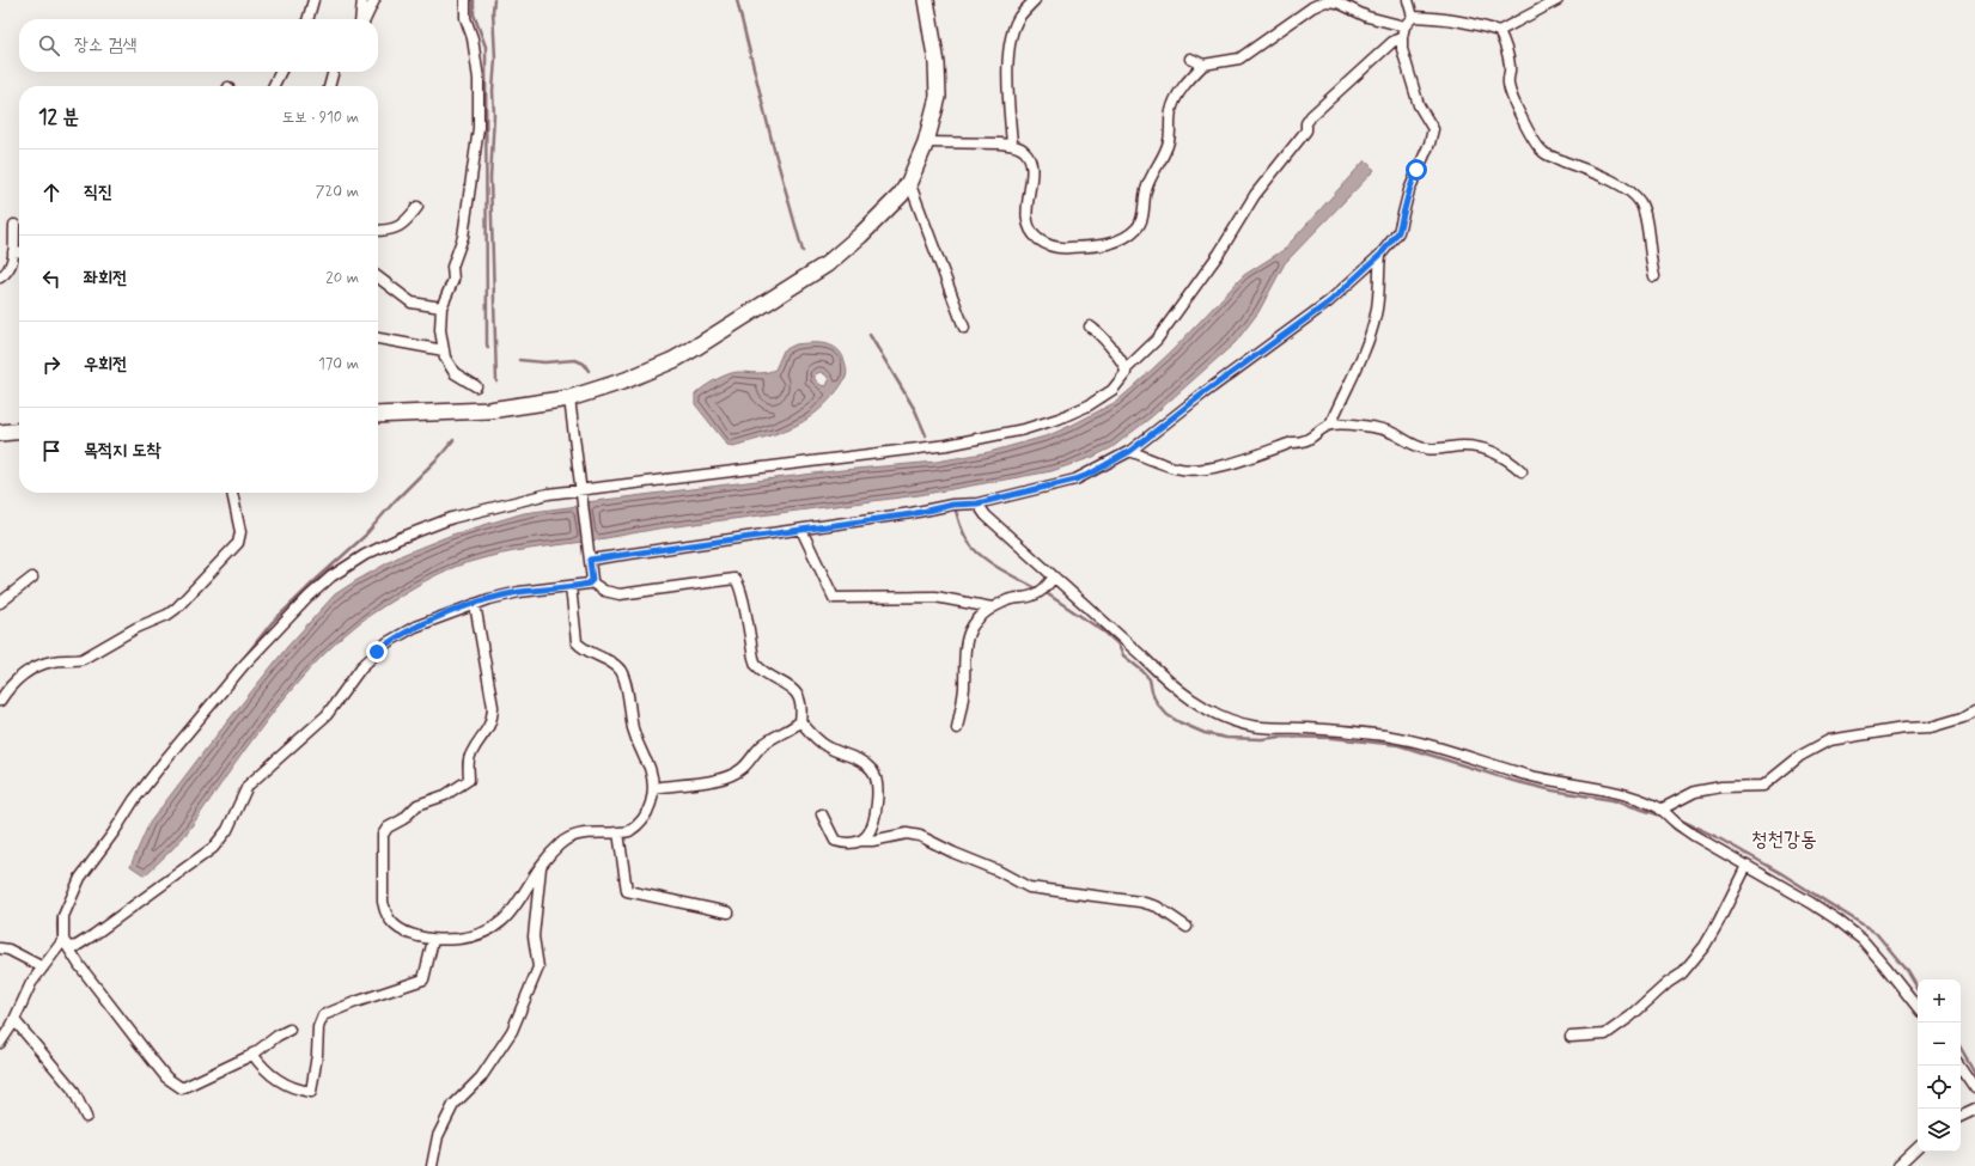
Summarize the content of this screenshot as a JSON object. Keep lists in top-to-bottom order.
{
  "districts": ["청천강동"],
  "page": {
    "search": "장소 검색",
    "heading": ["12 분", "도보 · 910 m"],
    "list": [
      ["직진", "720 m"],
      ["좌회전", "20 m"],
      ["우회전", "170 m"],
      "목적지 도착"
    ],
    "map_buttons": ["+", "−"]
  }
}
